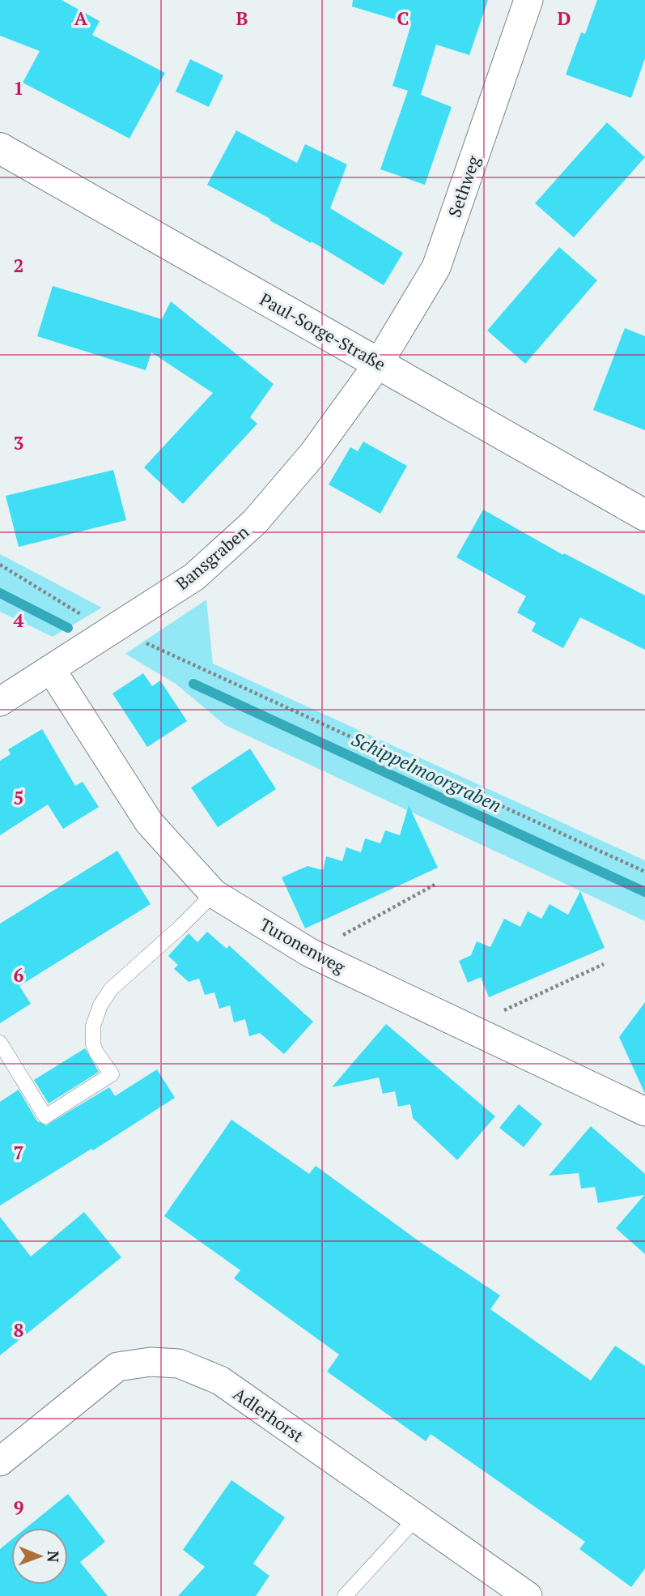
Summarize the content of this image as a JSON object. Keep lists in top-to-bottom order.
{
  "streets": {
    "street": [
      "Sethweg",
      "Paul-Sorge-Straße",
      "Bansgraben",
      "Turonenweg",
      "Adlerhorst"
    ]
  },
  "crossings": [
    ["Sethweg", "Paul-Sorge-Straße"],
    ["Sethweg", "Bansgraben"],
    ["Paul-Sorge-Straße", "Bansgraben"],
    ["Bansgraben", "Turonenweg"]
  ],
  "water": ["Schippelmoorgraben"],
  "north": "right",
  "grid": {
    "columns": [
      "A",
      "B",
      "C",
      "D"
    ],
    "rows": [
      "1",
      "2",
      "3",
      "4",
      "5",
      "6",
      "7",
      "8",
      "9"
    ]
  }
}
